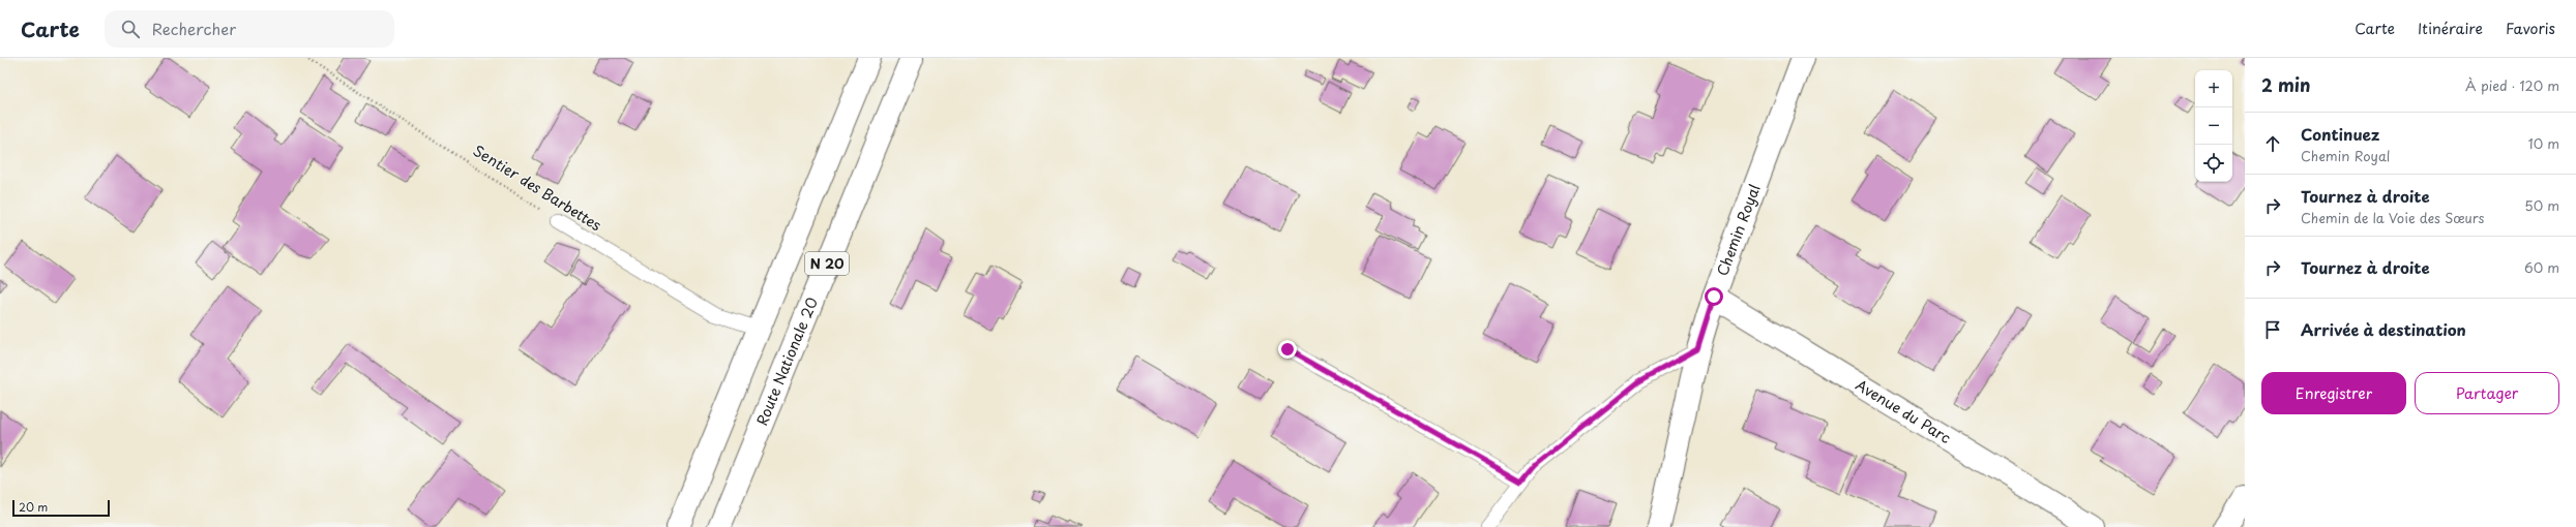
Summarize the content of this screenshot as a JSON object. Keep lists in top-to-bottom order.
{
  "streets": {
    "main road": [
      "Chemin Royal",
      "N 20",
      "Route Nationale 20",
      "Avenue du Parc"
    ],
    "lane": ["Sentier des Barbettes"]
  },
  "crossings": [
    ["Sentier des Barbettes", "N 20"],
    ["Chemin Royal", "Avenue du Parc"]
  ],
  "scale_bar": "20 m",
  "page": {
    "header": "Carte",
    "search": "Rechercher",
    "nav": ["Carte", "Itinéraire", "Favoris"],
    "heading": ["2 min", "À pied · 120 m"],
    "map_buttons": ["+", "−"],
    "list": [
      ["Continuez", "Chemin Royal", "10 m"],
      ["Tournez à droite", "Chemin de la Voie des Sœurs", "50 m"],
      ["Tournez à droite", "60 m"],
      "Arrivée à destination"
    ],
    "buttons": ["Enregistrer", "Partager"],
    "scale": "20 m"
  }
}
